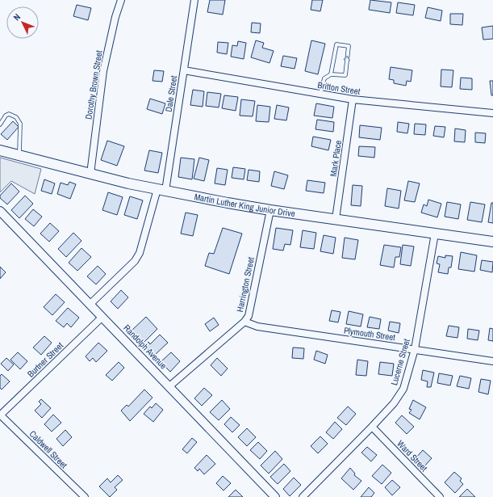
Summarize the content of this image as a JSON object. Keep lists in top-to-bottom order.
{
  "streets": {
    "main road": ["Martin Luther King Junior Drive"],
    "street": [
      "Dorothy Brown Street",
      "Britton Street",
      "Dale Street",
      "Mark Place",
      "Harrington Street",
      "Plymouth Street",
      "Randolph Avenue",
      "Burtner Street",
      "Lucerne Street",
      "Caldwell Street",
      "Ward Street"
    ]
  },
  "crossings": [
    ["Dorothy Brown Street", "Martin Luther King Junior Drive"],
    ["Britton Street", "Dale Street"],
    ["Britton Street", "Mark Place"],
    ["Dale Street", "Martin Luther King Junior Drive"],
    ["Dale Street", "Randolph Avenue"],
    ["Mark Place", "Martin Luther King Junior Drive"],
    ["Martin Luther King Junior Drive", "Harrington Street"],
    ["Martin Luther King Junior Drive", "Lucerne Street"],
    ["Harrington Street", "Plymouth Street"],
    ["Harrington Street", "Randolph Avenue"],
    ["Plymouth Street", "Lucerne Street"],
    ["Randolph Avenue", "Burtner Street"],
    ["Burtner Street", "Caldwell Street"],
    ["Lucerne Street", "Ward Street"]
  ],
  "north": "top left"
}
